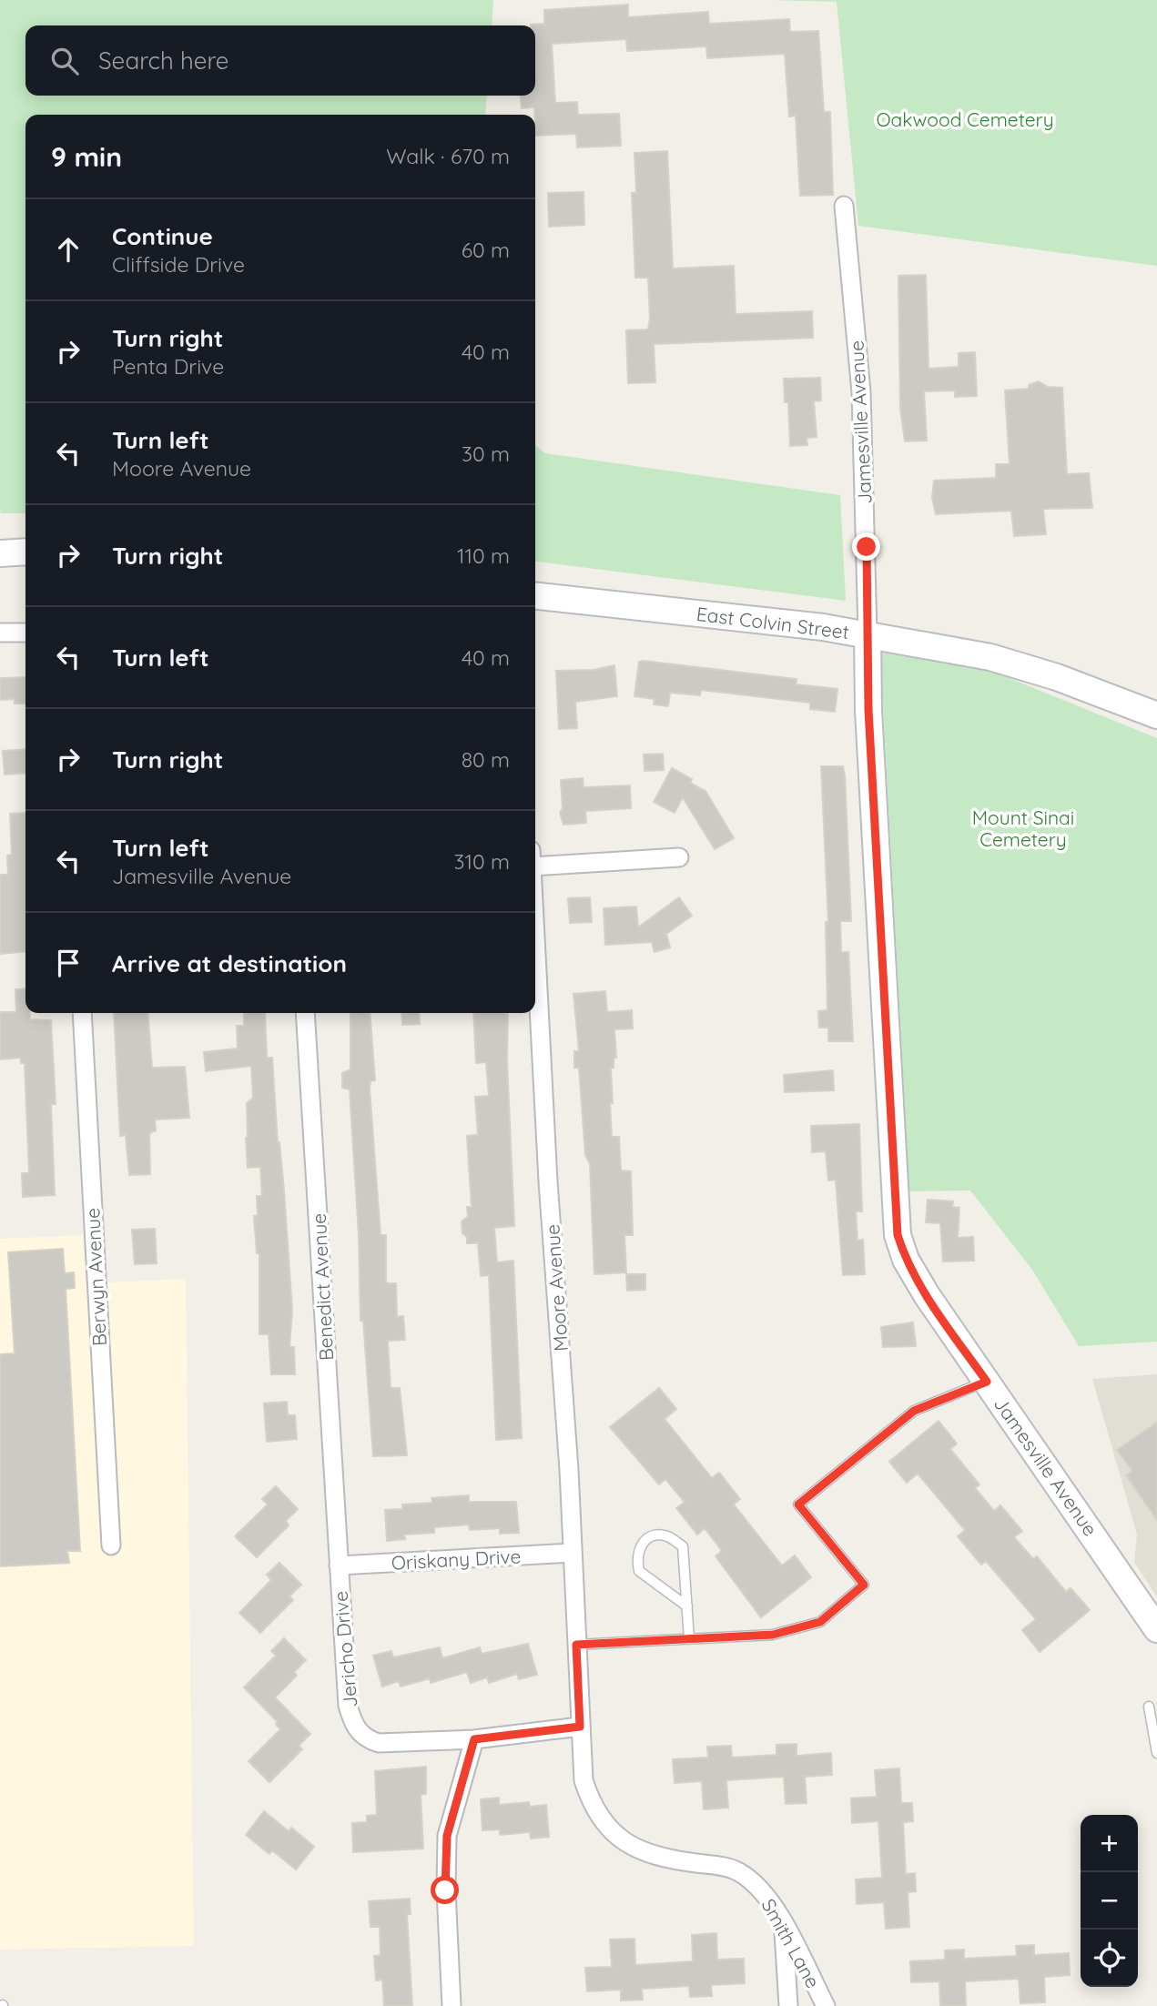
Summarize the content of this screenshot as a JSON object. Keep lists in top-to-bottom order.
{
  "streets": {
    "street": [
      "Jamesville Avenue",
      "East Colvin Street",
      "Berwyn Avenue",
      "Benedict Avenue",
      "Moore Avenue",
      "Oriskany Drive",
      "Jericho Drive",
      "Smith Lane"
    ]
  },
  "crossings": [
    ["Jamesville Avenue", "East Colvin Street"],
    ["Benedict Avenue", "Oriskany Drive"],
    ["Benedict Avenue", "Jericho Drive"],
    ["Moore Avenue", "Oriskany Drive"],
    ["Moore Avenue", "Smith Lane"],
    ["Oriskany Drive", "Jericho Drive"]
  ],
  "parks": ["Oakwood Cemetery", "Mount Sinai Cemetery"],
  "page": {
    "search": "Search here",
    "heading": ["9 min", "Walk · 670 m"],
    "list": [
      ["Continue", "Cliffside Drive", "60 m"],
      ["Turn right", "Penta Drive", "40 m"],
      ["Turn left", "Moore Avenue", "30 m"],
      ["Turn right", "110 m"],
      ["Turn left", "40 m"],
      ["Turn right", "80 m"],
      ["Turn left", "Jamesville Avenue", "310 m"],
      "Arrive at destination"
    ],
    "map_buttons": ["+", "−"]
  }
}
